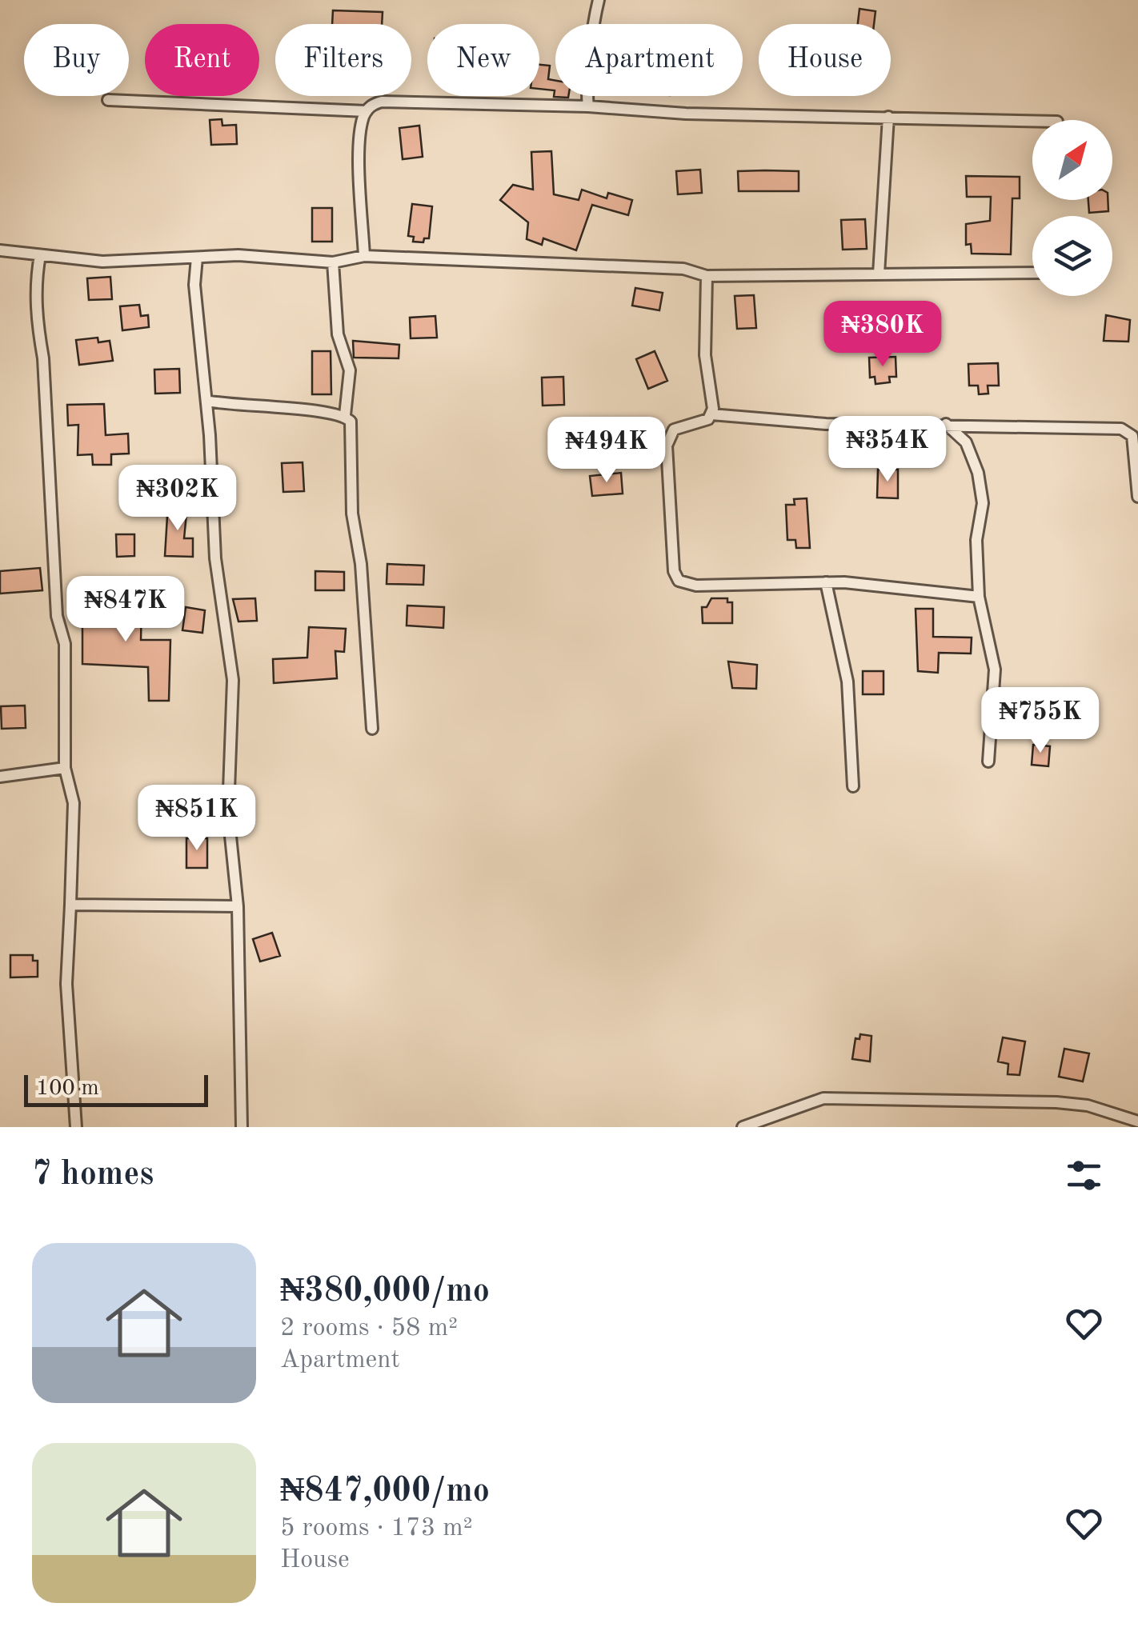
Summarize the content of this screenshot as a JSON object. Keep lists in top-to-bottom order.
{
  "scale_bar": "100 m",
  "north": "top right",
  "page": {
    "chip": [
      "Buy",
      "Rent",
      "Filters",
      "New",
      "Apartment",
      "House"
    ],
    "price": [
      "₦380K",
      "₦354K",
      "₦494K",
      "₦302K",
      "₦847K",
      "₦755K",
      "₦851K"
    ],
    "scale": "100 m",
    "heading": "7 homes",
    "list": [
      {
        "name": "₦380,000/mo",
        "note": "2 rooms · 58 m² · Apartment"
      },
      {
        "name": "₦847,000/mo",
        "note": "5 rooms · 173 m² · House"
      }
    ]
  }
}
